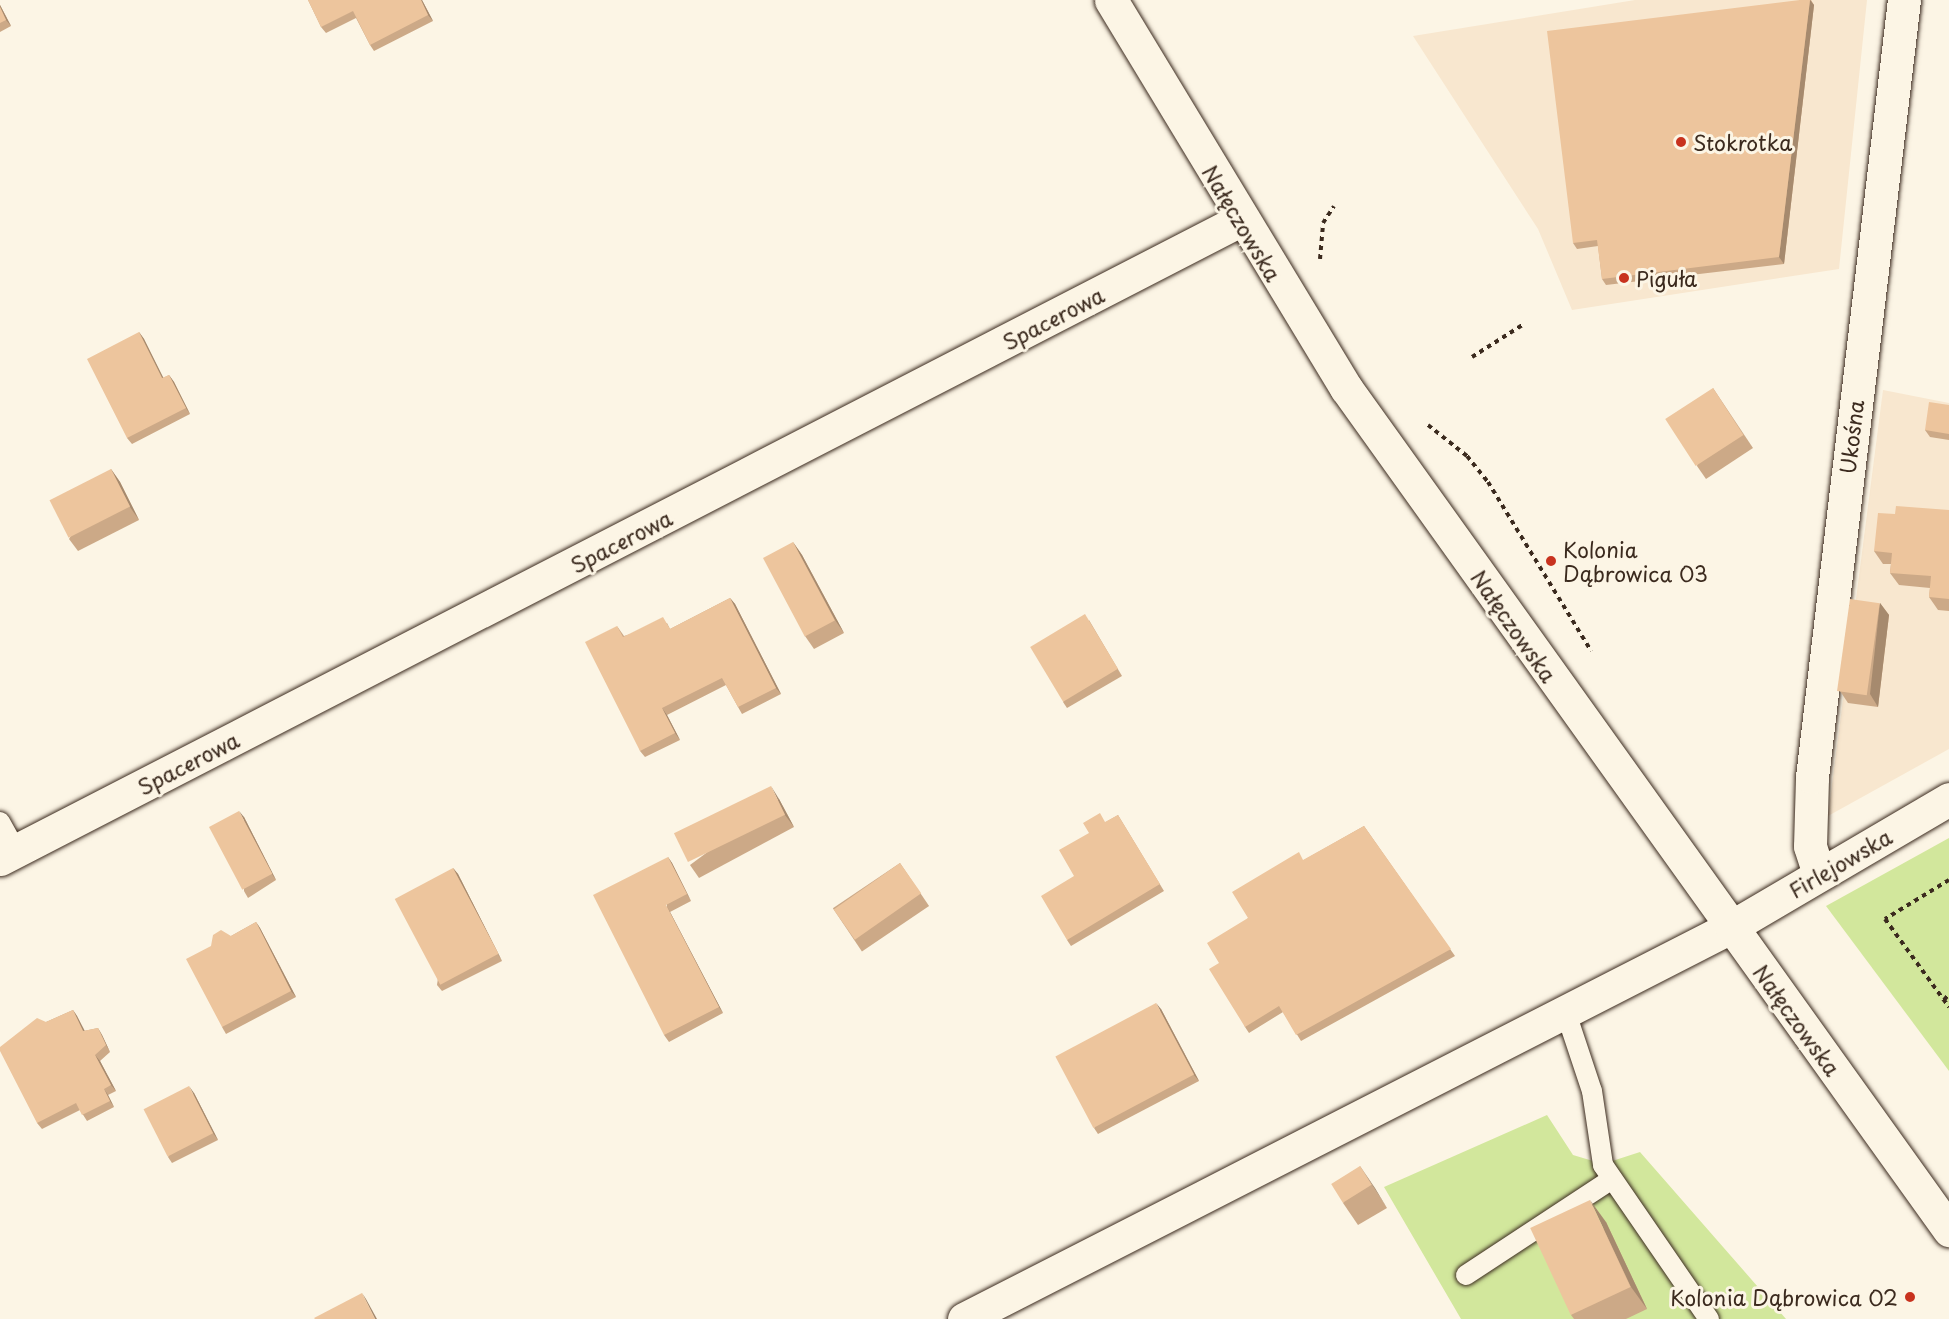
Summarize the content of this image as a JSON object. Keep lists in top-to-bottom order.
{
  "streets": {
    "street": [
      "Nałęczowska",
      "Spacerowa",
      "Ukośna",
      "Firlejowska"
    ]
  },
  "crossings": [
    ["Nałęczowska", "Spacerowa"],
    ["Nałęczowska", "Firlejowska"],
    ["Ukośna", "Firlejowska"]
  ],
  "places": [
    "Stokrotka",
    "Piguła",
    "Kolonia Dąbrowica 03",
    "Kolonia Dąbrowica 02"
  ]
}
